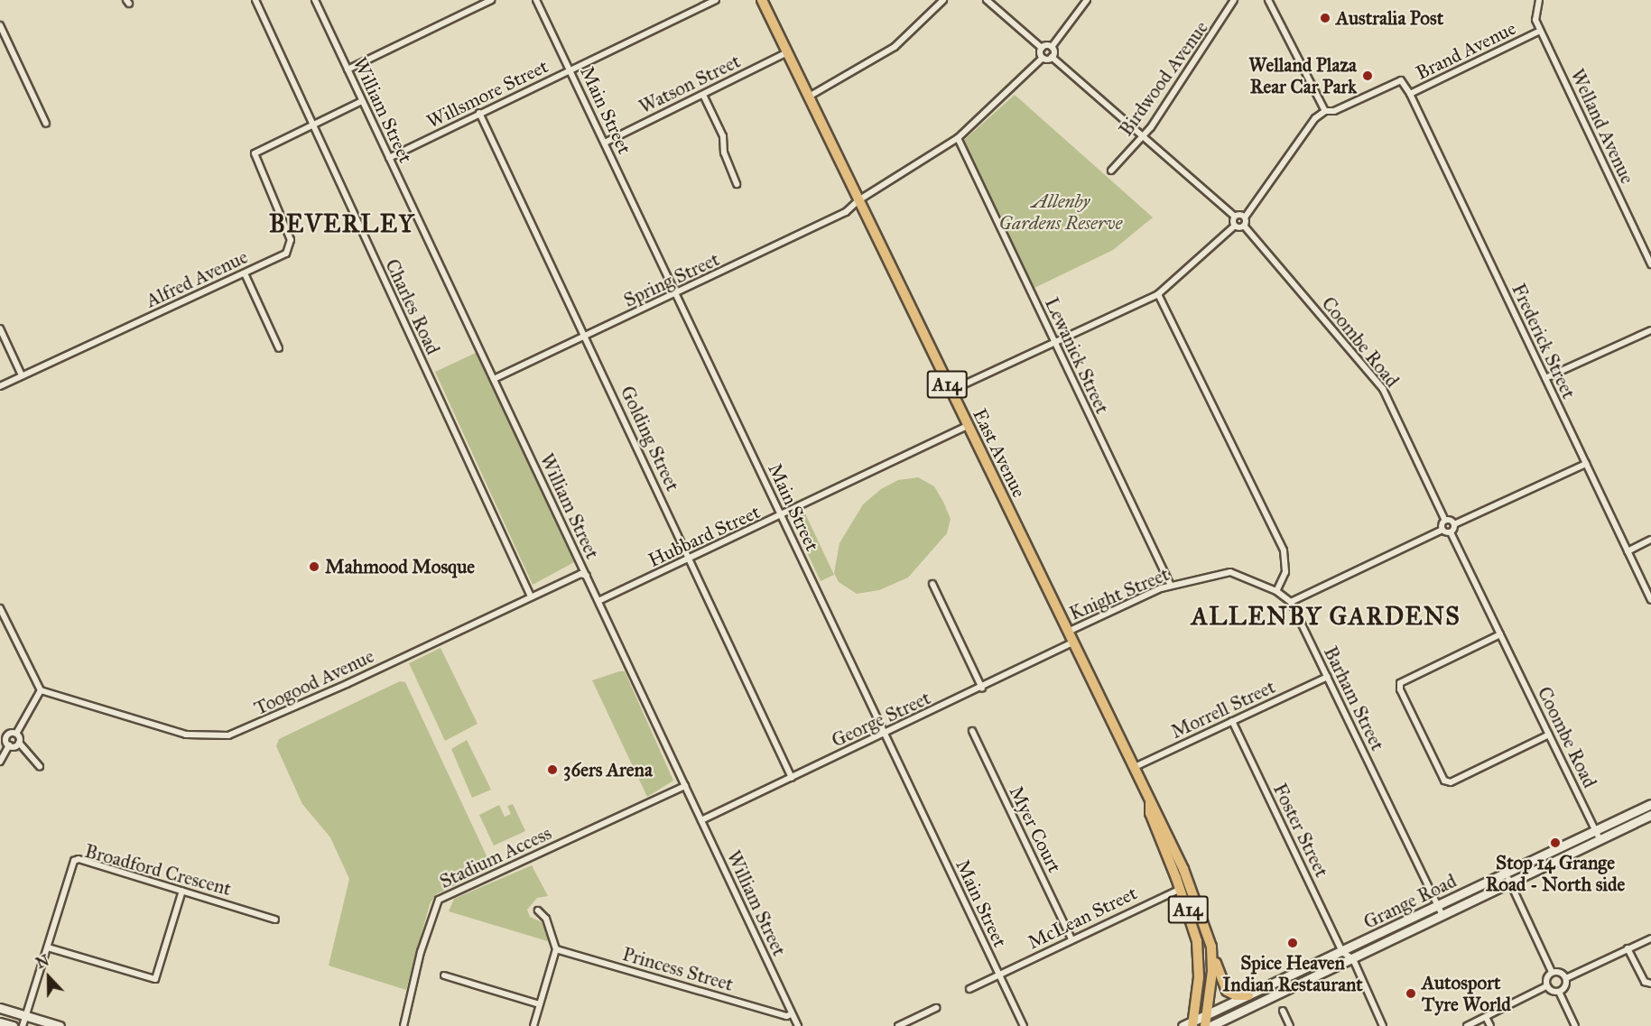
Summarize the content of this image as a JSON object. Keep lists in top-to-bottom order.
{
  "streets": {
    "main road": ["A14", "East Avenue", "Grange Road"],
    "street": [
      "Brand Avenue",
      "Birdwood Avenue",
      "Watson Street",
      "Willsmore Street",
      "William Street",
      "Main Street",
      "Welland Avenue",
      "Alfred Avenue",
      "Spring Street",
      "Charles Road",
      "Frederick Street",
      "Coombe Road",
      "Lewanick Street",
      "Golding Street",
      "Hubbard Street",
      "Knight Street",
      "Toogood Avenue",
      "Barham Street",
      "Morrell Street",
      "George Street",
      "Myer Court",
      "Foster Street",
      "Stadium Access",
      "Broadford Crescent",
      "McLean Street",
      "Princess Street"
    ]
  },
  "crossings": [
    ["Brand Avenue", "Welland Avenue"],
    ["Brand Avenue", "Frederick Street"],
    ["Watson Street", "Main Street"],
    ["Watson Street", "East Avenue"],
    ["Willsmore Street", "William Street"],
    ["Willsmore Street", "Main Street"],
    ["Willsmore Street", "Golding Street"],
    ["William Street", "Alfred Avenue"],
    ["William Street", "Spring Street"],
    ["William Street", "Hubbard Street"],
    ["William Street", "Toogood Avenue"],
    ["William Street", "George Street"],
    ["William Street", "Stadium Access"],
    ["William Street", "Princess Street"],
    ["Main Street", "Spring Street"],
    ["Main Street", "Hubbard Street"],
    ["Main Street", "George Street"],
    ["Main Street", "McLean Street"],
    ["Alfred Avenue", "Charles Road"],
    ["Spring Street", "Lewanick Street"],
    ["Spring Street", "Golding Street"],
    ["Spring Street", "East Avenue"],
    ["Charles Road", "Toogood Avenue"],
    ["Coombe Road", "Grange Road"],
    ["Lewanick Street", "Knight Street"],
    ["Golding Street", "Hubbard Street"],
    ["Golding Street", "George Street"],
    ["East Avenue", "Hubbard Street"],
    ["East Avenue", "Knight Street"],
    ["East Avenue", "Morrell Street"],
    ["East Avenue", "George Street"],
    ["East Avenue", "Grange Road"],
    ["East Avenue", "McLean Street"],
    ["Knight Street", "Barham Street"],
    ["Barham Street", "Morrell Street"],
    ["Barham Street", "Grange Road"],
    ["Morrell Street", "Foster Street"],
    ["Myer Court", "McLean Street"],
    ["Foster Street", "Grange Road"]
  ],
  "districts": ["BEVERLEY", "ALLENBY GARDENS"],
  "parks": ["Allenby Gardens Reserve"],
  "places": [
    "Australia Post",
    "Welland Plaza Rear Car Park",
    "Mahmood Mosque",
    "36ers Arena",
    "Stop 14 Grange Road - North side",
    "Spice Heaven Indian Restaurant",
    "Autosport Tyre World"
  ],
  "north": "top"
}
